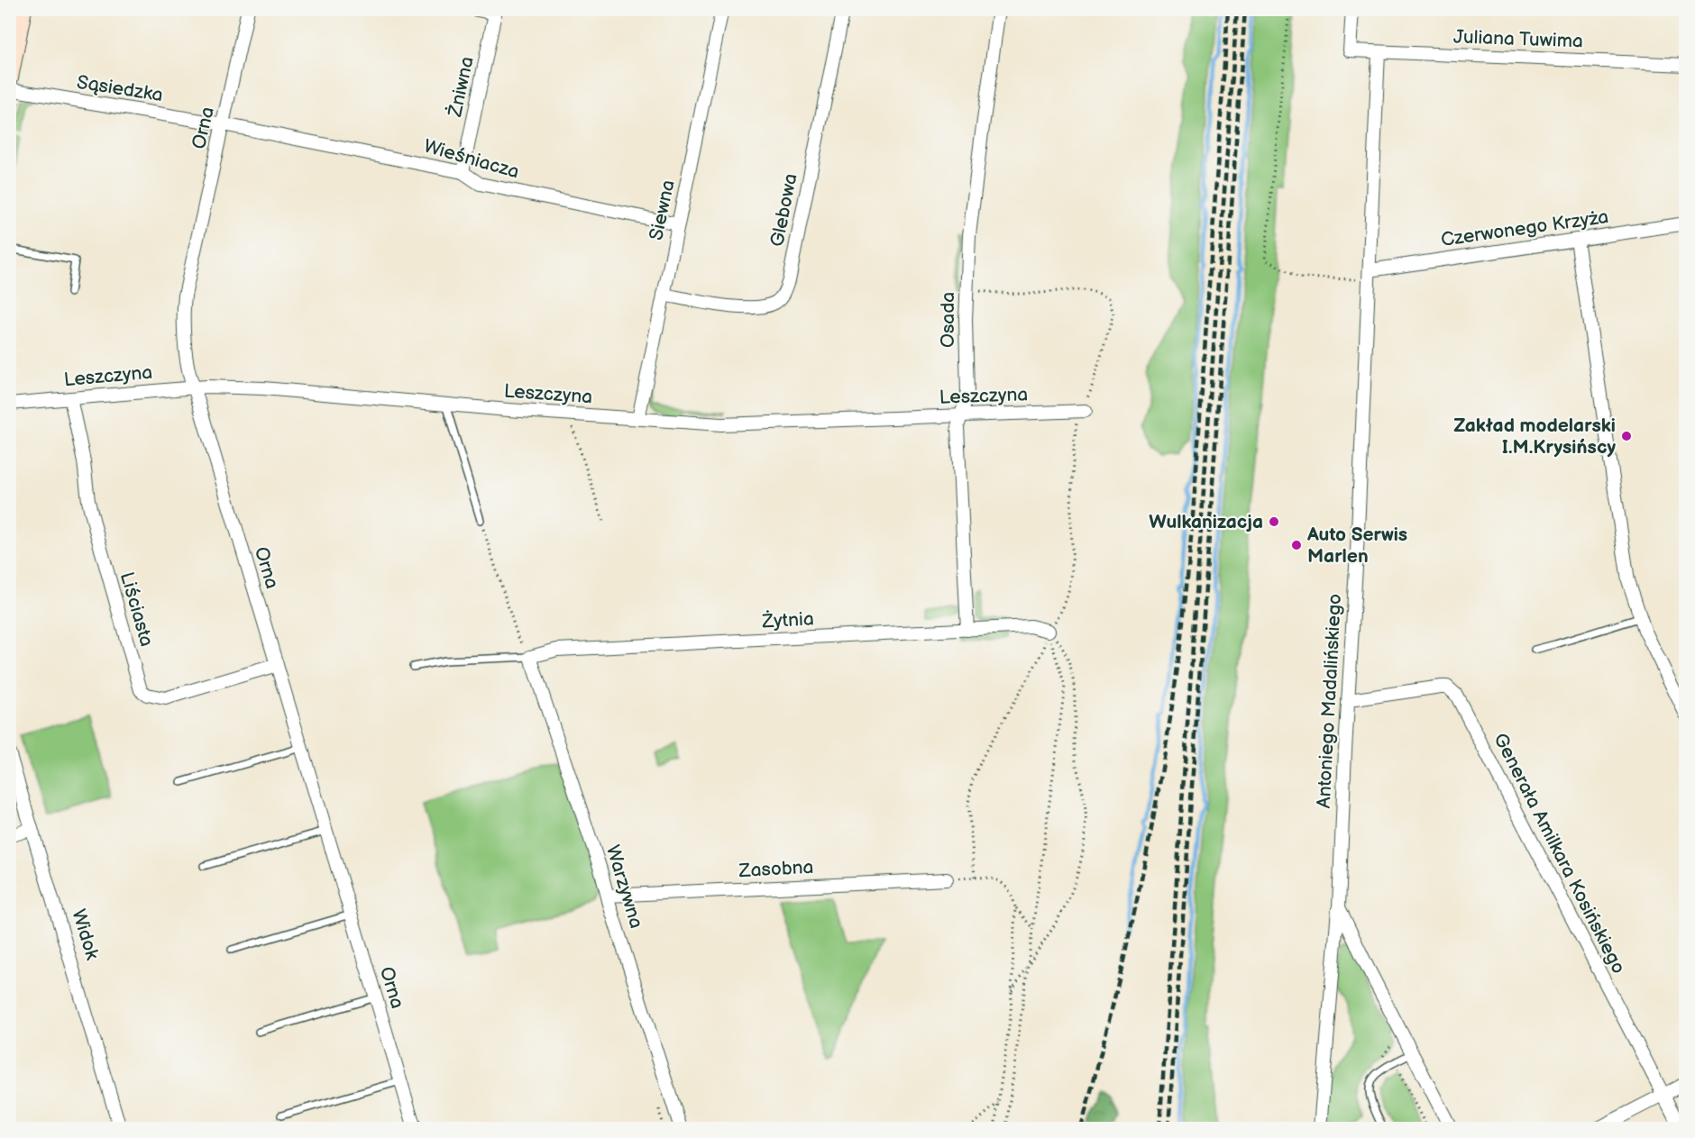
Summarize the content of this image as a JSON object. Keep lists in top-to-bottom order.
{
  "streets": {
    "street": [
      "Juliana Tuwima",
      "Żniwna",
      "Sąsiedzka",
      "Orna",
      "Wieśniacza",
      "Siewna",
      "Glebowa",
      "Czerwonego Krzyża",
      "Osada",
      "Leszczyna",
      "Liściasta",
      "Żytnia",
      "Antoniego Madalińskiego",
      "Generała Amilkara Kosińskiego",
      "Zasobna",
      "Warzywna",
      "Widok"
    ]
  },
  "crossings": [
    ["Juliana Tuwima", "Antoniego Madalińskiego"],
    ["Żniwna", "Wieśniacza"],
    ["Sąsiedzka", "Orna"],
    ["Sąsiedzka", "Wieśniacza"],
    ["Orna", "Wieśniacza"],
    ["Orna", "Leszczyna"],
    ["Orna", "Liściasta"],
    ["Wieśniacza", "Siewna"],
    ["Siewna", "Glebowa"],
    ["Siewna", "Leszczyna"],
    ["Czerwonego Krzyża", "Antoniego Madalińskiego"],
    ["Osada", "Leszczyna"],
    ["Osada", "Żytnia"],
    ["Leszczyna", "Liściasta"],
    ["Żytnia", "Warzywna"],
    ["Antoniego Madalińskiego", "Generała Amilkara Kosińskiego"],
    ["Zasobna", "Warzywna"]
  ],
  "places": ["Zakład modelarski I.M.Krysińscy", "Wulkanizacja", "Auto Serwis Marlen"]
}
